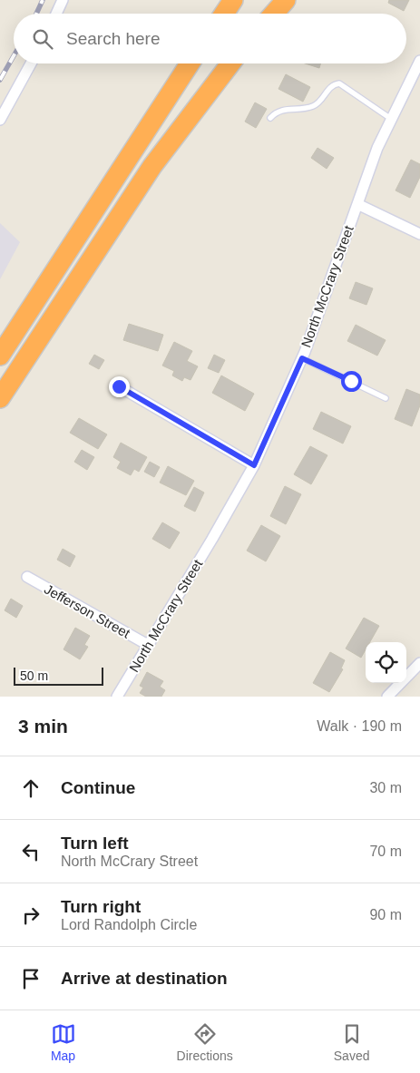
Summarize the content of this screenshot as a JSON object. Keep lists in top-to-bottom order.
{
  "streets": {
    "street": ["North McCrary Street", "Jefferson Street"]
  },
  "crossings": [
    ["North McCrary Street", "Jefferson Street"]
  ],
  "scale_bar": "50 m",
  "page": {
    "search": "Search here",
    "scale": "50 m",
    "heading": ["3 min", "Walk · 190 m"],
    "list": [
      ["Continue", "30 m"],
      ["Turn left", "North McCrary Street", "70 m"],
      ["Turn right", "Lord Randolph Circle", "90 m"],
      "Arrive at destination"
    ],
    "nav": ["Map", "Directions", "Saved"]
  }
}
